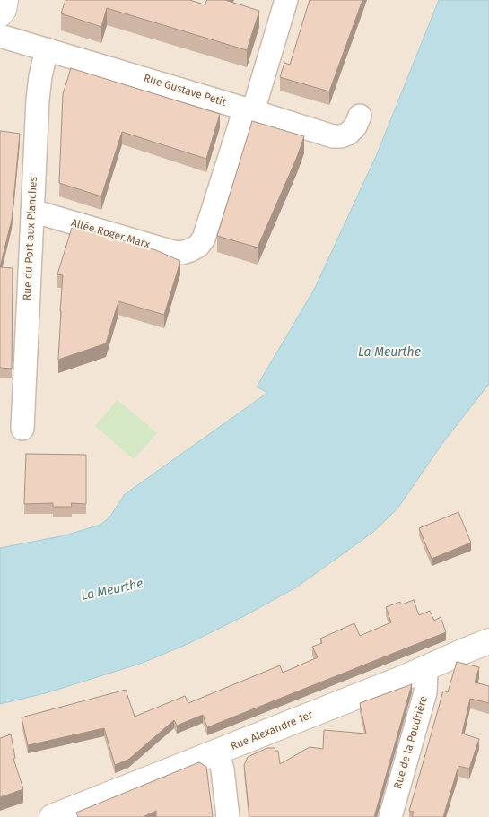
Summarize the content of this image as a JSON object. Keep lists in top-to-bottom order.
{
  "streets": {
    "main road": ["Rue Alexandre 1er"],
    "street": [
      "Rue Gustave Petit",
      "Allée Roger Marx",
      "Rue du Port aux Planches",
      "Rue de la Poudrière"
    ]
  },
  "crossings": [
    ["Rue Gustave Petit", "Allée Roger Marx"],
    ["Rue Gustave Petit", "Rue du Port aux Planches"],
    ["Allée Roger Marx", "Rue du Port aux Planches"],
    ["Rue Alexandre 1er", "Rue de la Poudrière"]
  ],
  "water": ["La Meurthe"]
}
